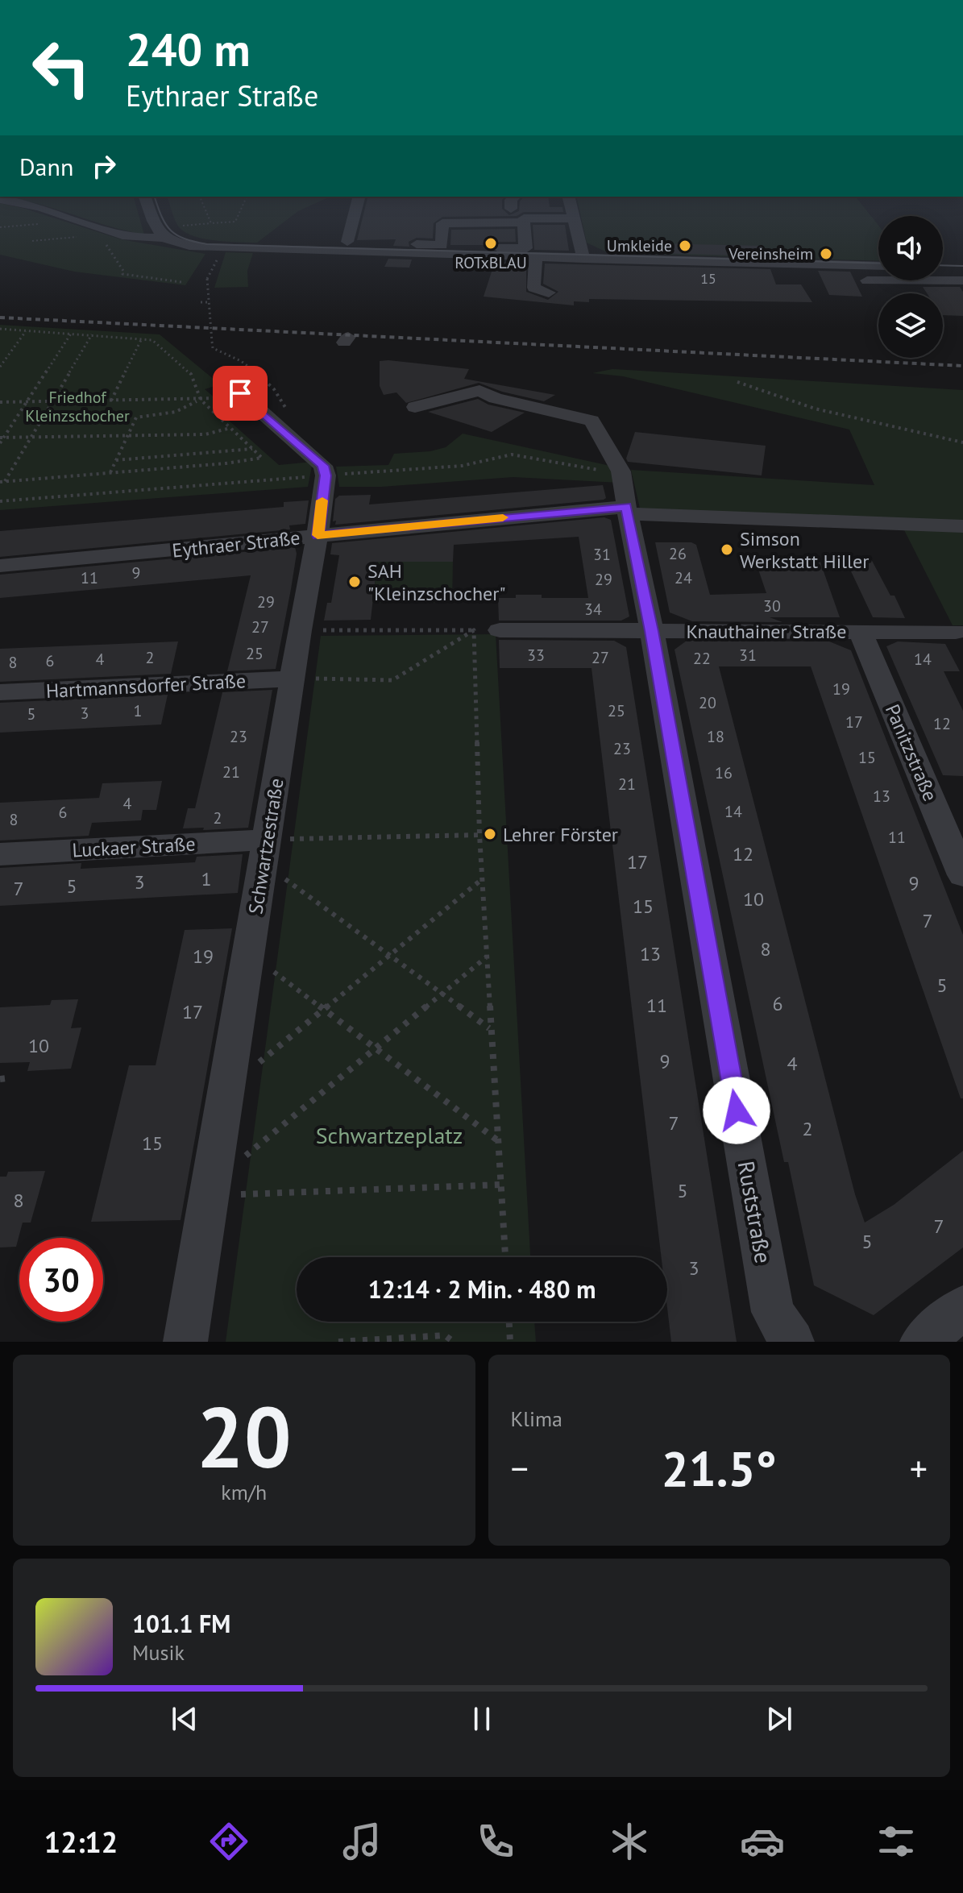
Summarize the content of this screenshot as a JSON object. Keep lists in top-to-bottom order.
{
  "streets": {
    "street": [
      "Eythraer Straße",
      "Knauthainer Straße",
      "Hartmannsdorfer Straße",
      "Panitzstraße",
      "Schwartzestraße",
      "Luckaer Straße",
      "Ruststraße"
    ]
  },
  "crossings": [
    ["Eythraer Straße", "Schwartzestraße"],
    ["Eythraer Straße", "Ruststraße"],
    ["Knauthainer Straße", "Panitzstraße"],
    ["Knauthainer Straße", "Ruststraße"],
    ["Hartmannsdorfer Straße", "Schwartzestraße"],
    ["Schwartzestraße", "Luckaer Straße"]
  ],
  "parks": ["Friedhof Kleinzschocher", "Schwartzeplatz"],
  "places": [
    "ROTxBLAU",
    "Umkleide",
    "Vereinsheim",
    "Simson Werkstatt Hiller",
    "SAH \"Kleinzschocher\"",
    "Lehrer Förster"
  ],
  "house_numbers": [
    "15",
    "26",
    "31",
    "9",
    "11",
    "24",
    "29",
    "29",
    "30",
    "34",
    "27",
    "25",
    "33",
    "31",
    "2",
    "27",
    "22",
    "4",
    "14",
    "6",
    "8",
    "19",
    "20",
    "1",
    "25",
    "3",
    "5",
    "17",
    "12",
    "23",
    "18",
    "23",
    "15",
    "21",
    "16",
    "21",
    "13",
    "4",
    "14",
    "6",
    "2",
    "8",
    "11",
    "12",
    "17",
    "1",
    "3",
    "9",
    "5",
    "7",
    "10",
    "15",
    "7",
    "8",
    "13",
    "19",
    "5",
    "6",
    "11",
    "17",
    "10",
    "9",
    "4",
    "7",
    "2",
    "15",
    "5",
    "8",
    "7",
    "5",
    "3"
  ],
  "page": {
    "turn": ["240 m", "Eythraer Straße"],
    "then": "Dann",
    "limit": "30",
    "trip": "12:14 · 2 Min. · 480 m",
    "tile": [
      ["20", "km/h"],
      "Klima"
    ],
    "heat": ["−", "21.5°", "+"],
    "song": ["101.1 FM", "Musik"],
    "tabs": "12:12"
  }
}
